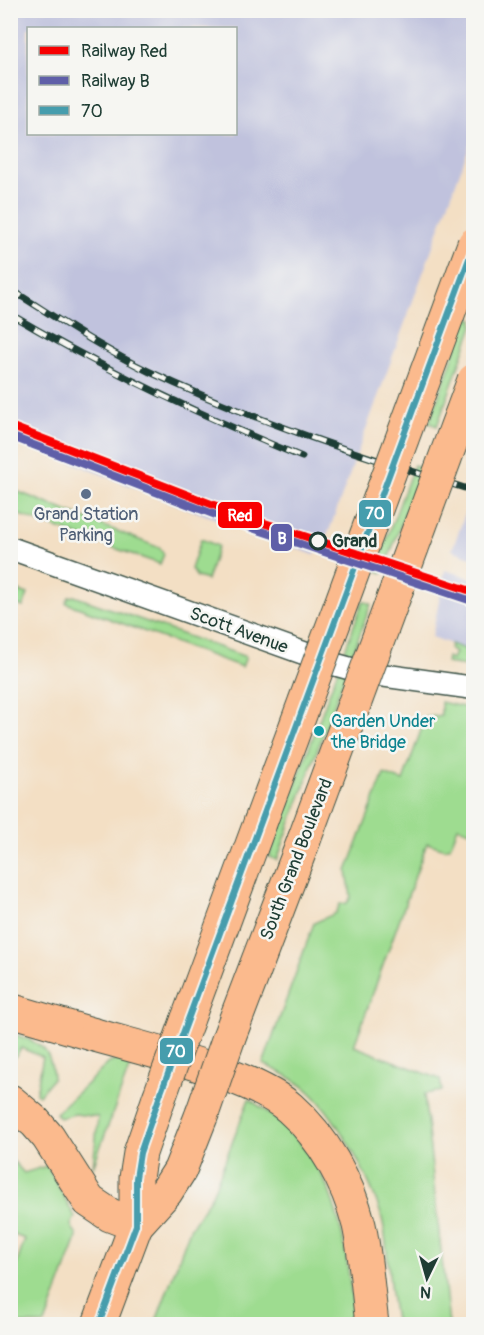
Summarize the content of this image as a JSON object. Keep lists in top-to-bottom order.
{
  "streets": {
    "main road": ["South Grand Boulevard"],
    "street": ["Scott Avenue"]
  },
  "places": ["Grand Station Parking", "Grand", "Garden Under the Bridge"],
  "lines": ["transit line 70", "rail line Red", "rail line B"],
  "legend": ["Railway Red", "Railway B", "70"],
  "north": "bottom"
}
